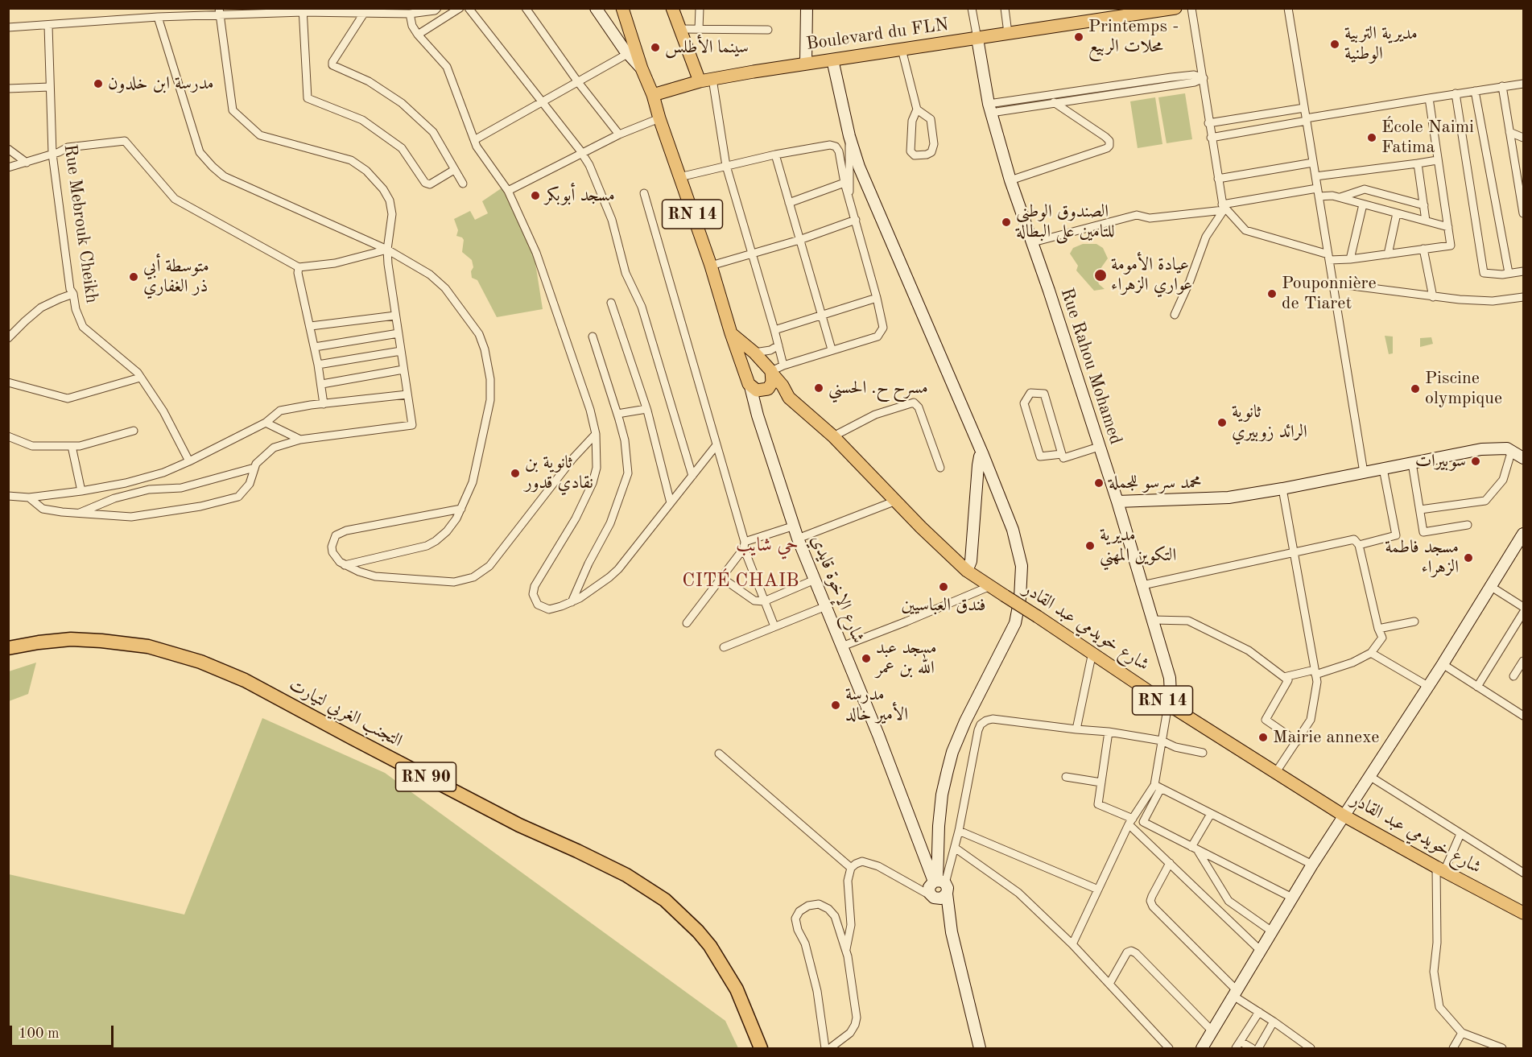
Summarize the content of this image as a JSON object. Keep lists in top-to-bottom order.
{
  "streets": {
    "highway": ["التجنب الغربي لتيارت", "RN 90"],
    "main road": ["Boulevard du FLN", "RN 14", "شارع خويدمي عبد القادر"],
    "street": ["Rue Mebrouk Cheikh", "Rue Rahou Mohamed", "شارع الإخوة قايدي"]
  },
  "crossings": [
    ["Boulevard du FLN", "RN 14"],
    ["Boulevard du FLN", "Rue Rahou Mohamed"],
    ["RN 14", "شارع الإخوة قايدي"],
    ["RN 14", "شارع خويدمي عبد القادر"],
    ["Rue Rahou Mohamed", "شارع خويدمي عبد القادر"],
    ["شارع الإخوة قايدي", "شارع خويدمي عبد القادر"]
  ],
  "districts": ["حي شايب", "CITÉ CHAIB"],
  "places": [
    "Printemps - محلات الربيع",
    "مديرية التربية الوطنية",
    "سينما الأطلس",
    "مدرسة ابن خلدون",
    "École Naimi Fatima",
    "مسجد أبوبكر",
    "الصندوق الوطني للتامين على البطالة",
    "عيادة الأمومة عواري الزهراء",
    "متوسطة أبي ذر الغفاري",
    "Pouponnière de Tiaret",
    "مسرح ح. الحسني",
    "Piscine olympique",
    "ثانوية الرائد زوبيري",
    "سوبيرات",
    "ثانوية بن نقادي قدور",
    "محمد سرسو للجملة",
    "مديرية التكوين المهني",
    "مسجد فاطمة الزهراء",
    "فندق العباسيين",
    "مسجد عبد الله بن عمر",
    "مدرسة الأمير خالد",
    "Mairie annexe"
  ],
  "scale_bar": "100 m"
}
